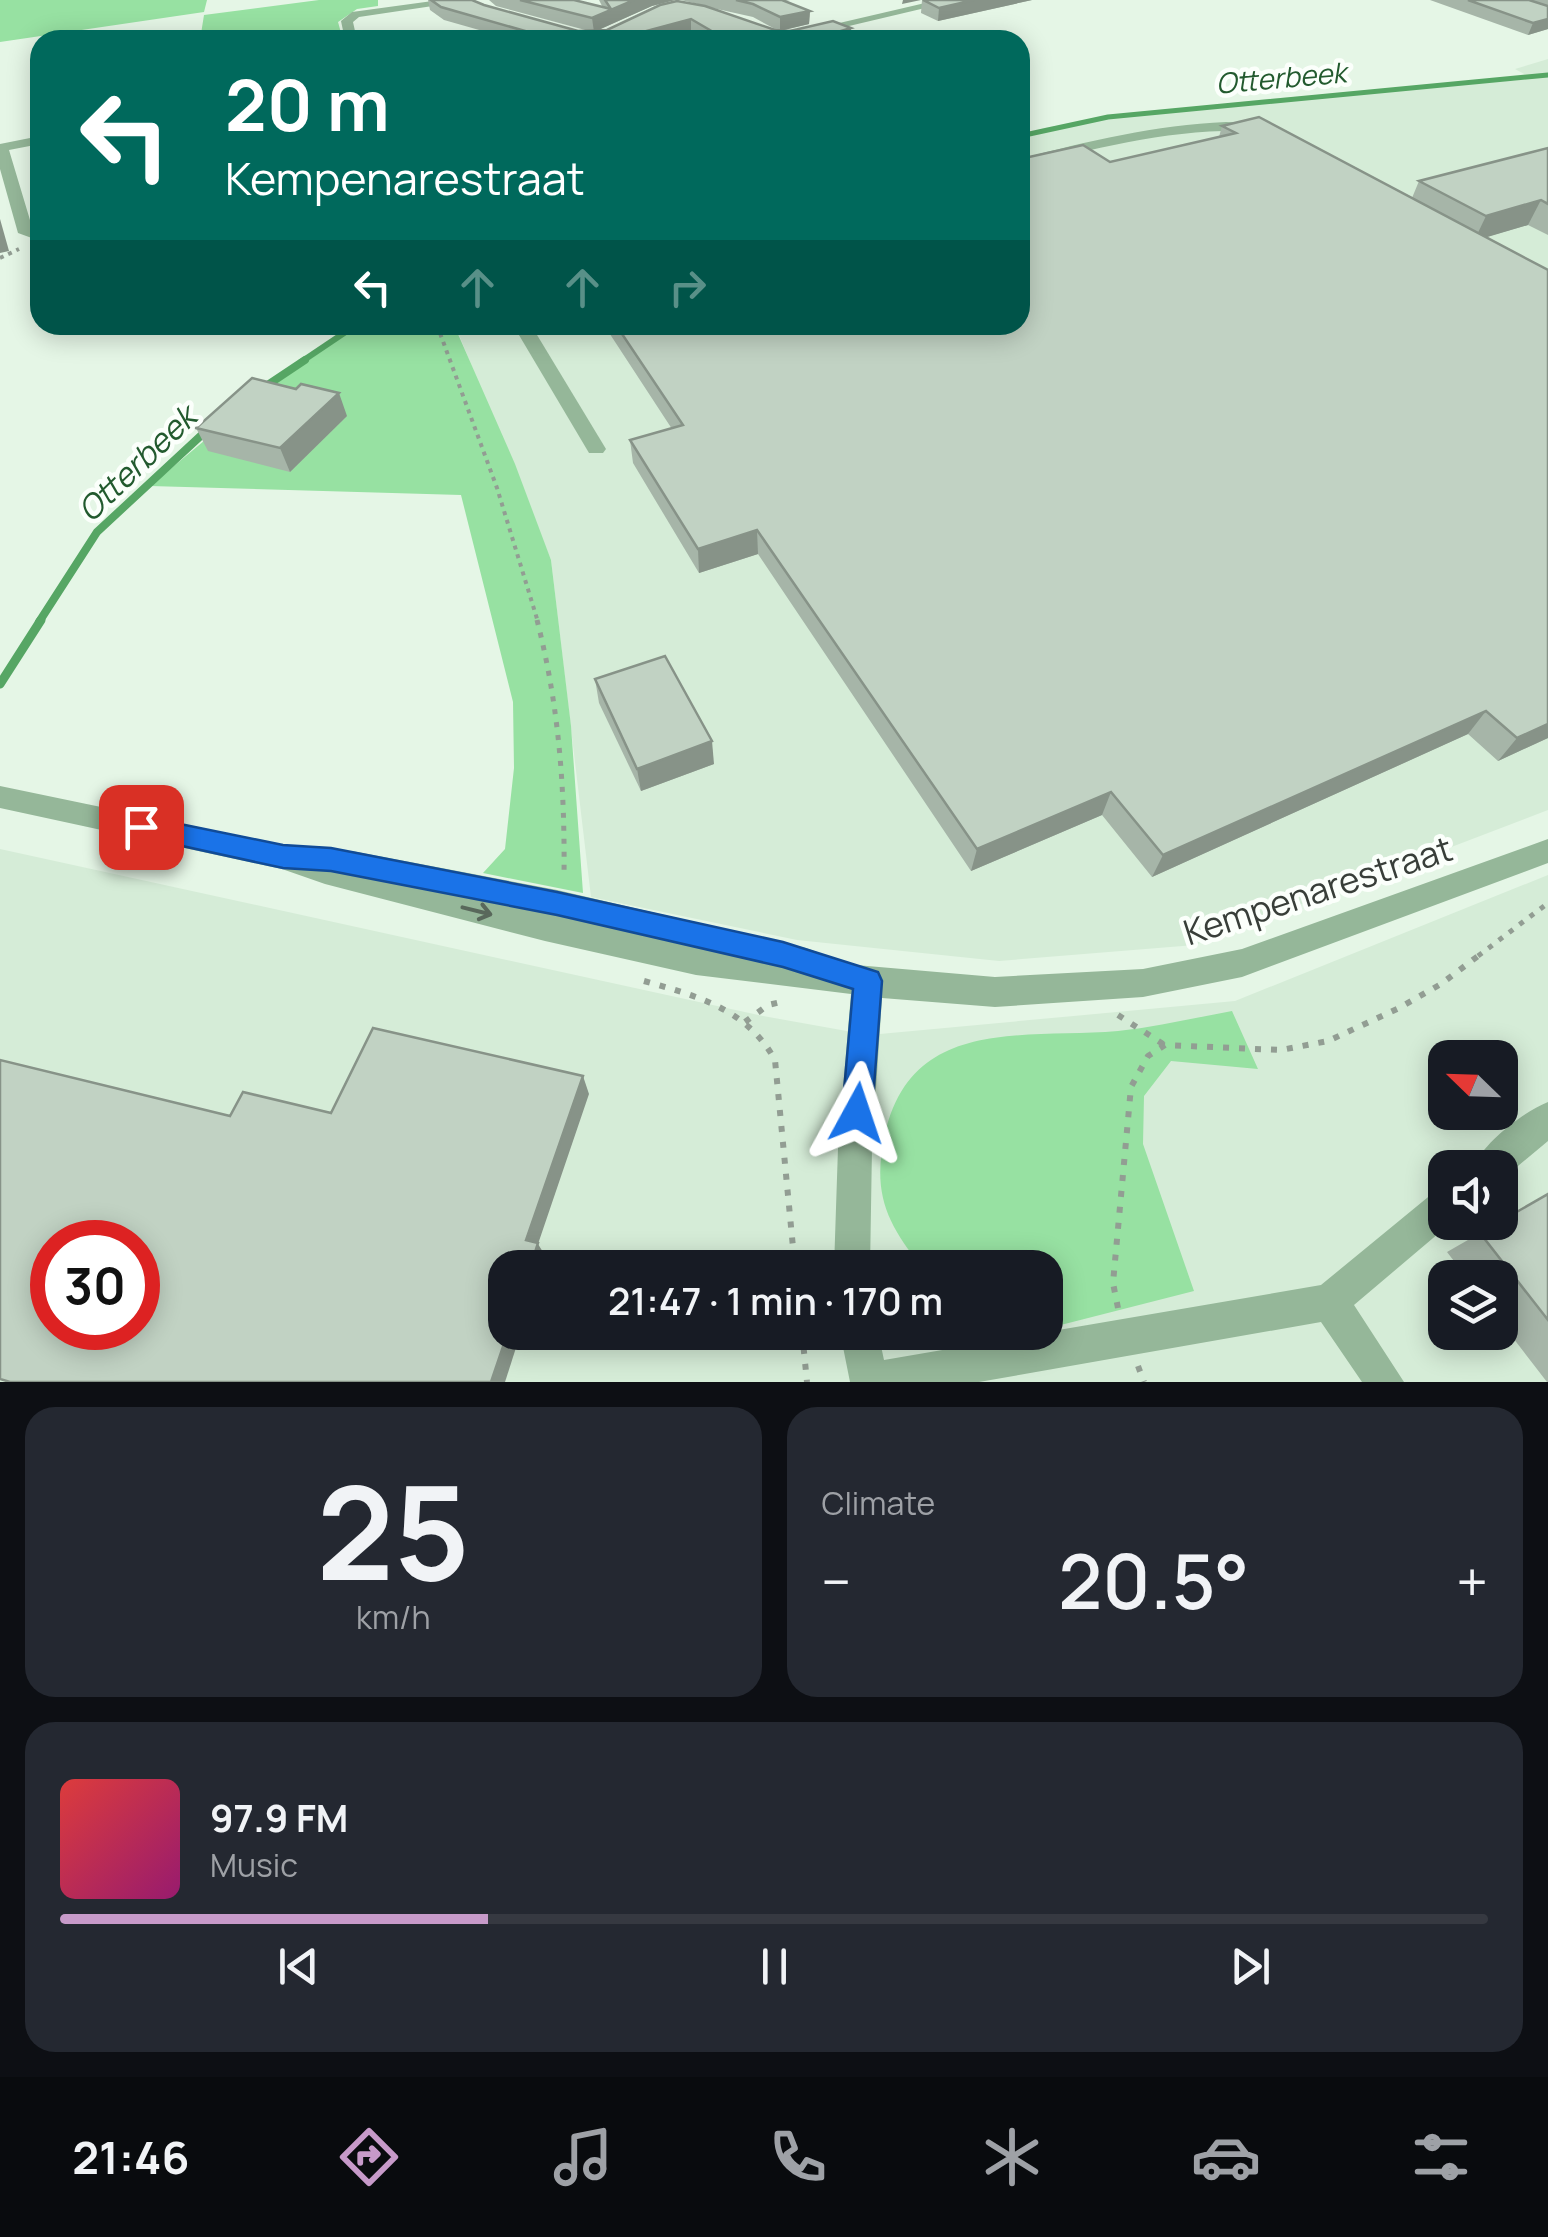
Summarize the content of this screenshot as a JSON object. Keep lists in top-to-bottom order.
{
  "streets": {
    "street": ["Kempenarestraat"]
  },
  "water": ["Otterbeek"],
  "north": "top left",
  "page": {
    "turn": ["20 m", "Kempenarestraat"],
    "limit": "30",
    "trip": "21:47 · 1 min · 170 m",
    "tile": [
      ["25", "km/h"],
      "Climate"
    ],
    "heat": ["−", "20.5°", "+"],
    "song": ["97.9 FM", "Music"],
    "tabs": "21:46"
  }
}
